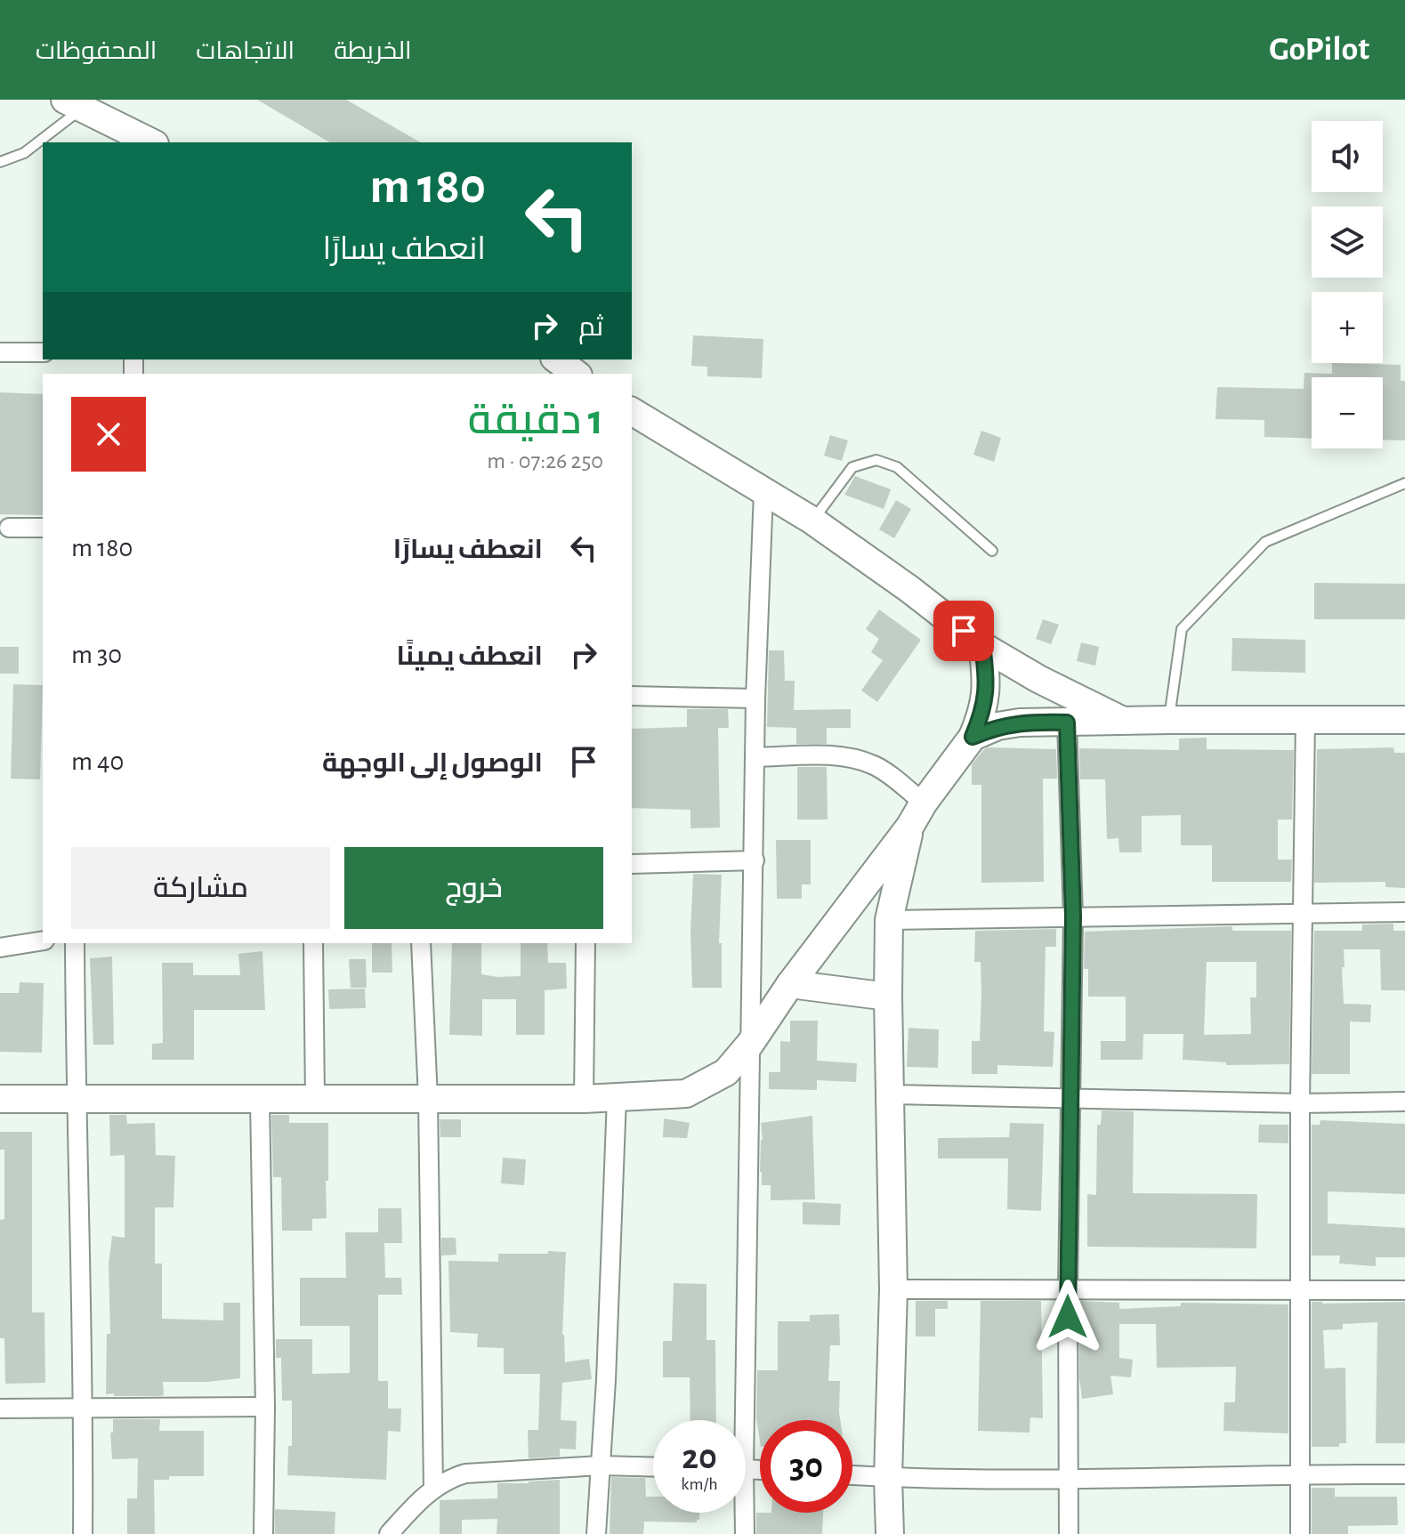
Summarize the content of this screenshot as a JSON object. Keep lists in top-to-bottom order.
{
  "page": {
    "header": "GoPilot",
    "nav": ["الخريطة", "الاتجاهات", "المحفوظات"],
    "map_buttons": ["+", "−"],
    "turn": ["180 m", "انعطف يسارًا"],
    "then": "ثم",
    "heading": ["1 دقيقة", "250 m · 07:26"],
    "list": [
      {
        "name": "انعطف يسارًا",
        "value": "180 m"
      },
      {
        "name": "انعطف يمينًا",
        "value": "30 m"
      },
      {
        "name": "الوصول إلى الوجهة",
        "value": "40 m"
      }
    ],
    "buttons": ["خروج", "مشاركة"],
    "speed": "20 km/h",
    "limit": "30"
  }
}
